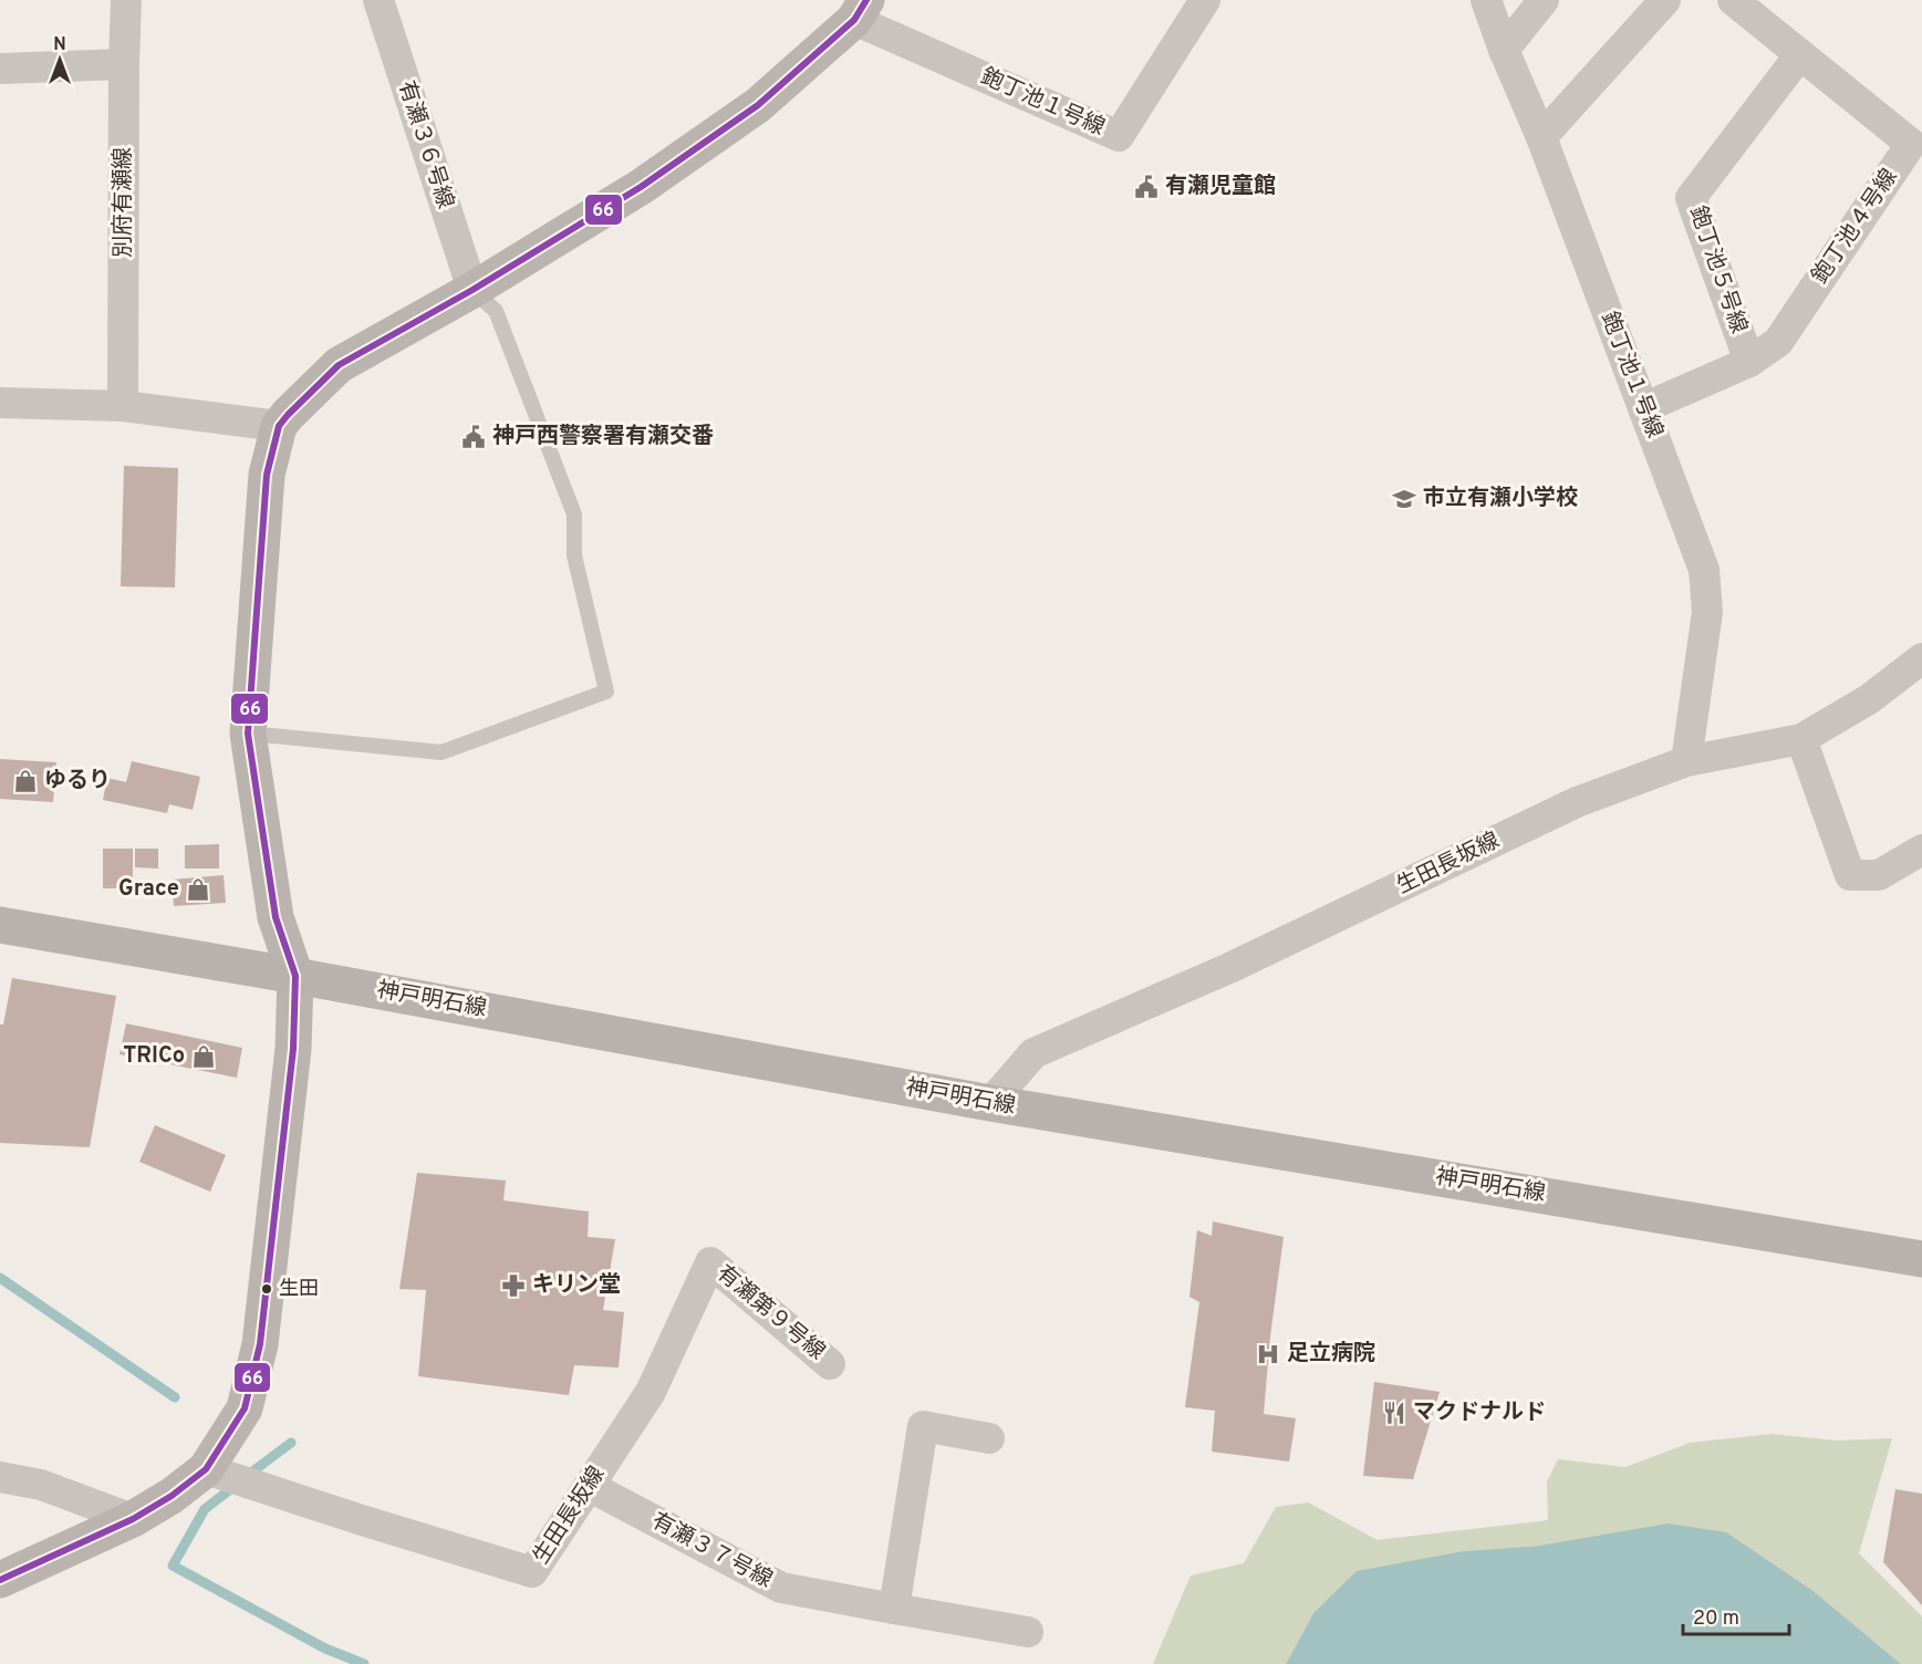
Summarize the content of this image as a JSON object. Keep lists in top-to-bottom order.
{
  "streets": {
    "main road": ["神戸明石線"],
    "street": [
      "鉋丁池１号線",
      "有瀬３６号線",
      "別府有瀬線",
      "鉋丁池４号線",
      "鉋丁池５号線",
      "生田長坂線",
      "有瀬第９号線",
      "有瀬３７号線"
    ]
  },
  "crossings": [
    ["鉋丁池１号線", "鉋丁池４号線"],
    ["鉋丁池１号線", "生田長坂線"],
    ["鉋丁池４号線", "鉋丁池５号線"],
    ["生田長坂線", "神戸明石線"],
    ["生田長坂線", "有瀬第９号線"],
    ["生田長坂線", "有瀬３７号線"]
  ],
  "places": {
    "public building": ["有瀬児童館", "神戸西警察署有瀬交番"],
    "school or university": ["市立有瀬小学校"],
    "shop": ["ゆるり", "Grace", "TRICo"],
    "pharmacy": ["キリン堂"],
    "other": ["生田"],
    "hospital": ["足立病院"],
    "restaurant": ["マクドナルド"]
  },
  "lines": ["transit line 66"],
  "scale_bar": "20 m",
  "north": "top"
}
